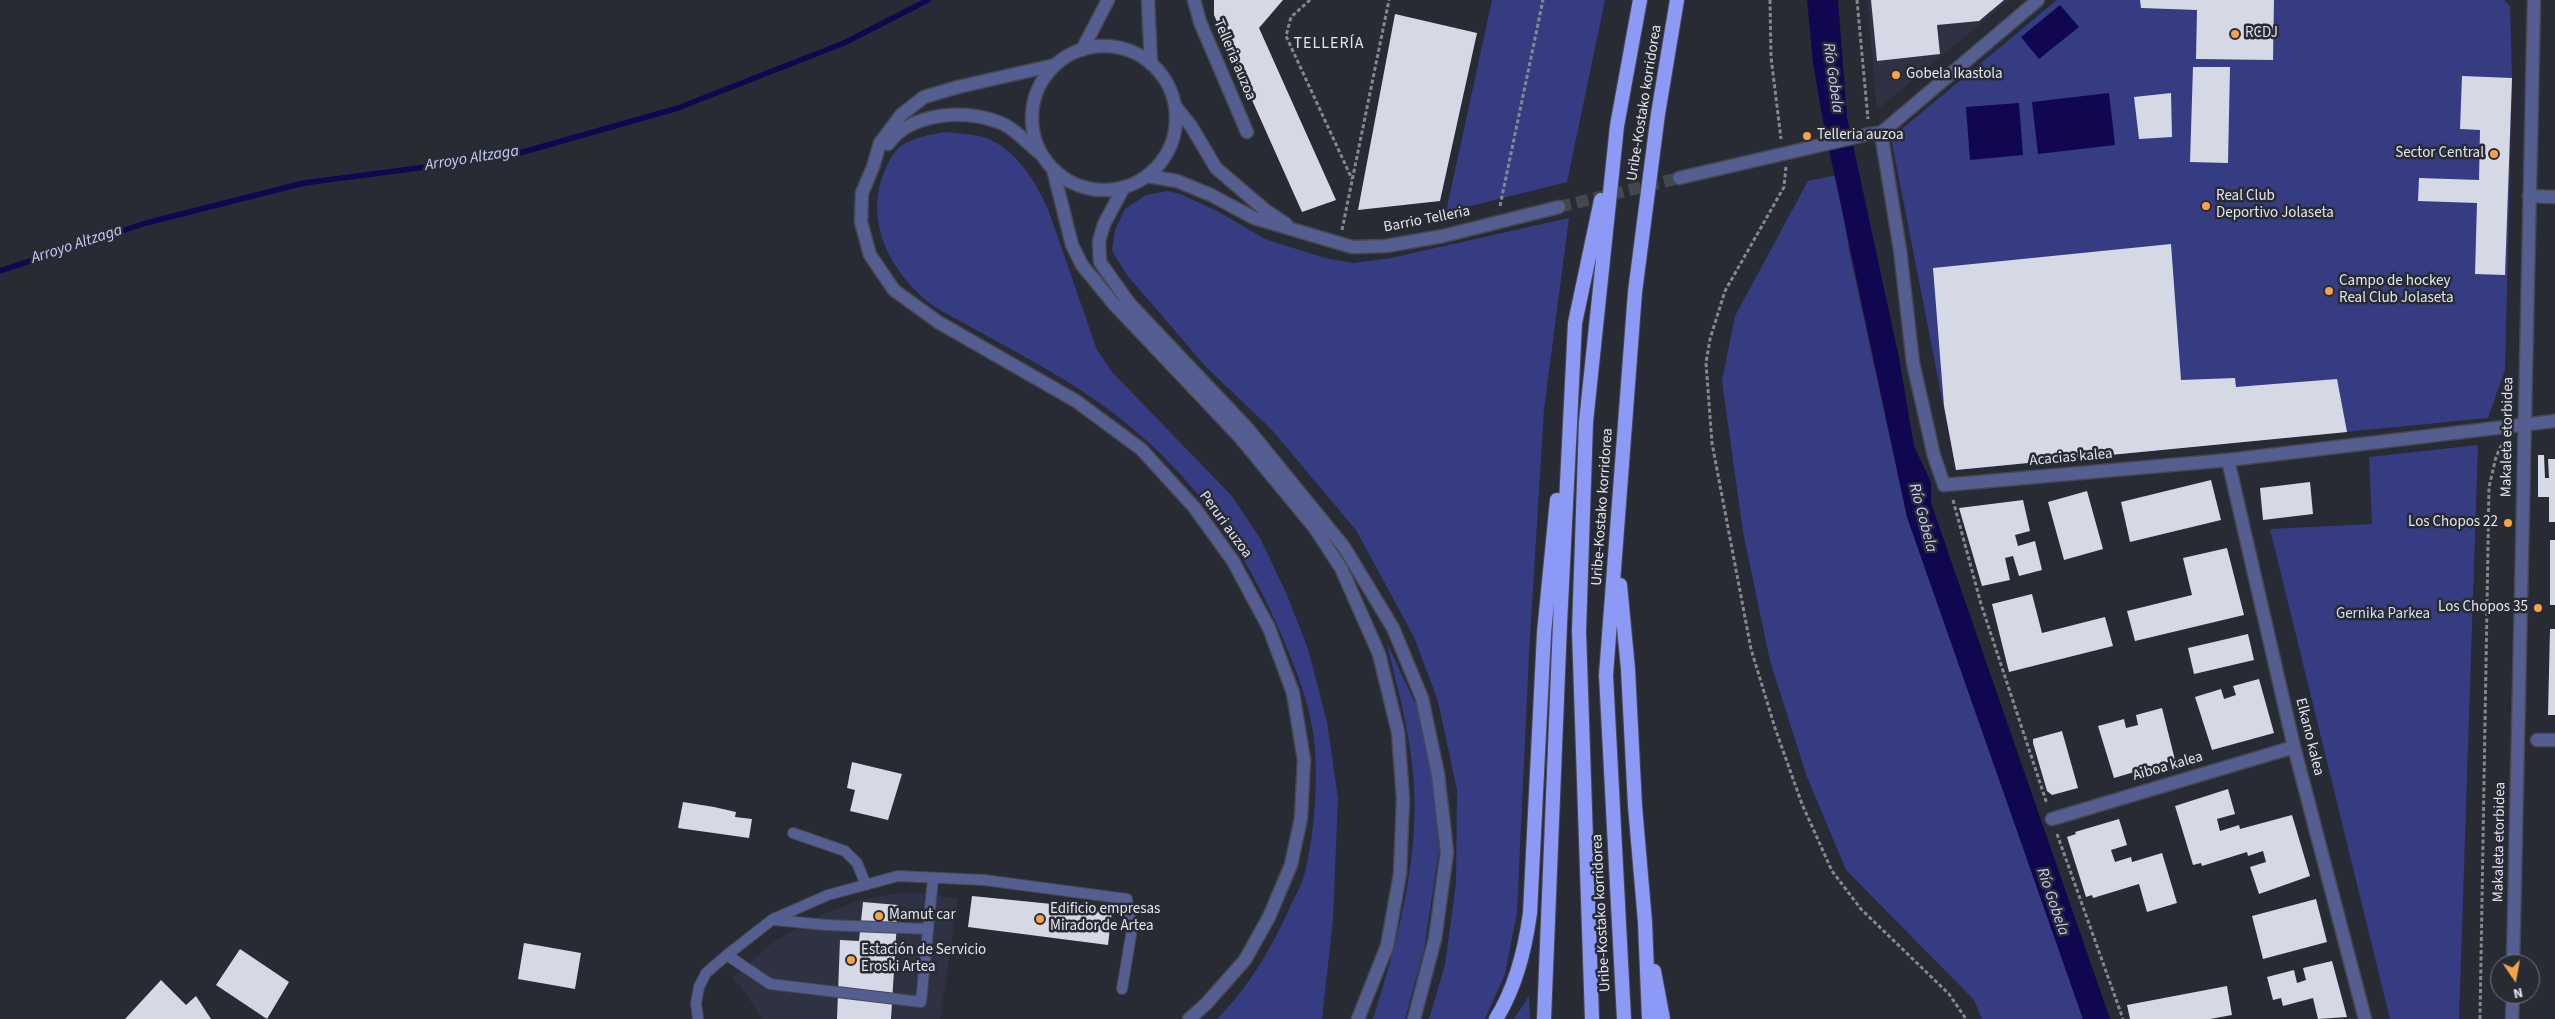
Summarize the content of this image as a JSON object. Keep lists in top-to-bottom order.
{
  "streets": {
    "highway": ["Uribe-Kostako korridorea"],
    "street": [
      "Telleria auzoa",
      "Barrio Telleria",
      "Makaleta etorbidea",
      "Acacias kalea",
      "Peruri auzoa",
      "Elkano kalea",
      "Aiboa kalea"
    ]
  },
  "crossings": [
    ["Makaleta etorbidea", "Acacias kalea"],
    ["Acacias kalea", "Elkano kalea"],
    ["Elkano kalea", "Aiboa kalea"]
  ],
  "districts": ["TELLERÍA"],
  "water": ["Río Gobela", "Arroyo Altzaga"],
  "parks": ["Gernika Parkea"],
  "places": [
    "RCDJ",
    "Gobela Ikastola",
    "Telleria auzoa",
    "Sector Central",
    "Real Club Deportivo Jolaseta",
    "Campo de hockey Real Club Jolaseta",
    "Los Chopos 22",
    "Los Chopos 35",
    "Mamut car",
    "Edificio empresas Mirador de Artea",
    "Estación de Servicio Eroski Artea"
  ],
  "north": "bottom"
}
